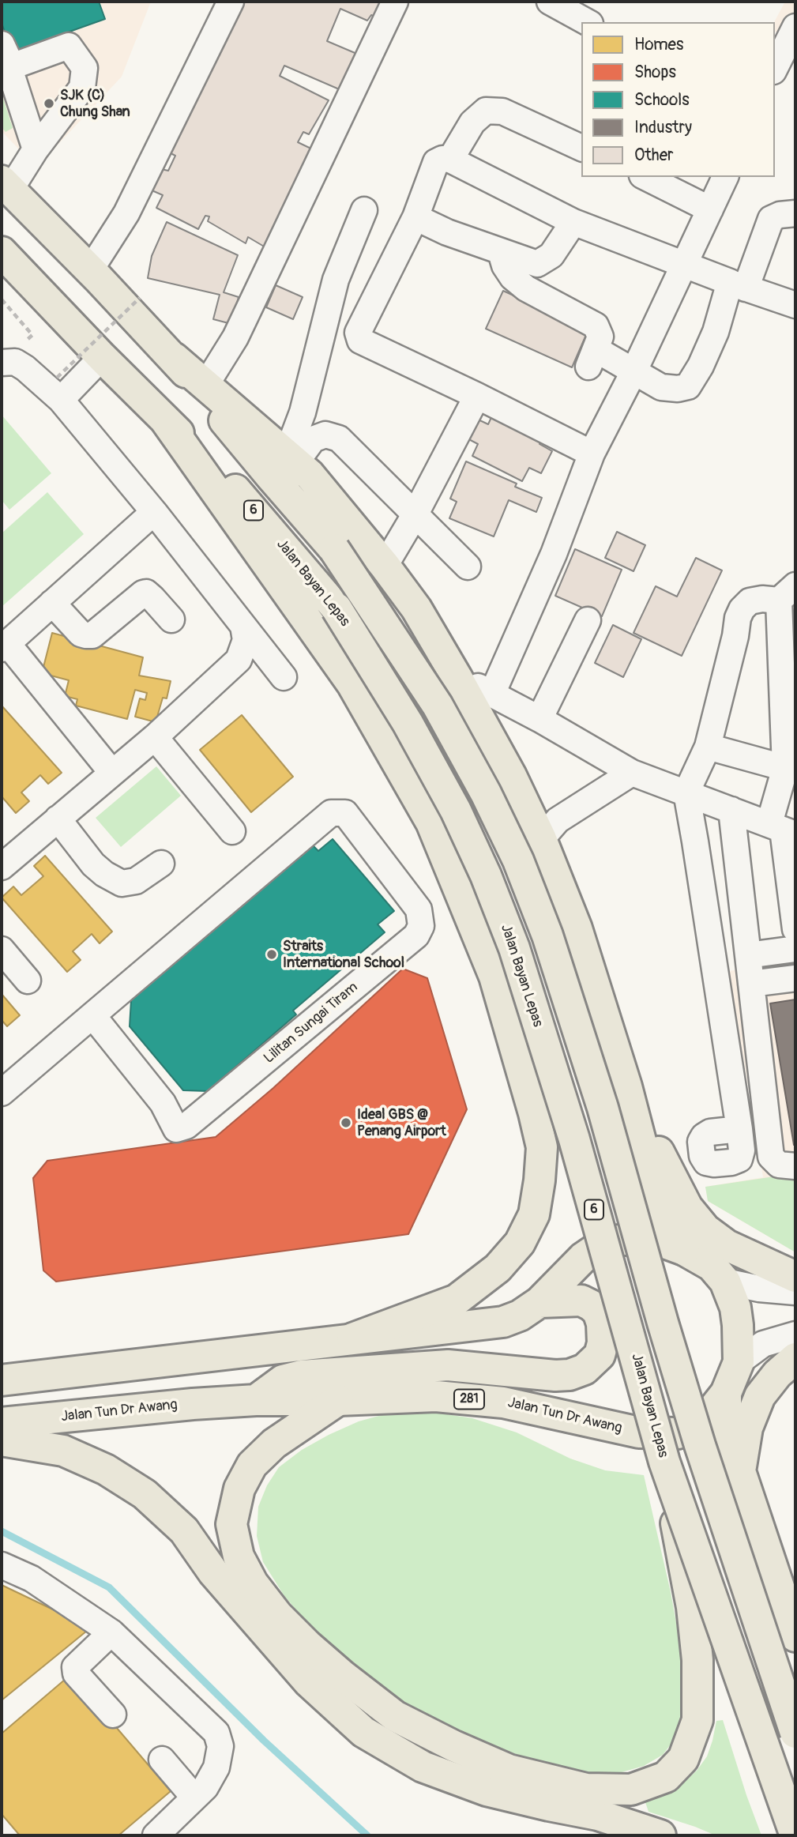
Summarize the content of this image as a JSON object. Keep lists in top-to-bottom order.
{
  "streets": {
    "main road": [
      "6",
      "Jalan Bayan Lepas",
      "281",
      "Jalan Tun Dr Awang"
    ],
    "street": ["Lilitan Sungai Tiram"]
  },
  "places": ["SJK (C) Chung Shan", "Straits International School", "Ideal GBS @ Penang Airport"],
  "legend": [
    "Homes",
    "Shops",
    "Schools",
    "Industry",
    "Other"
  ]
}
